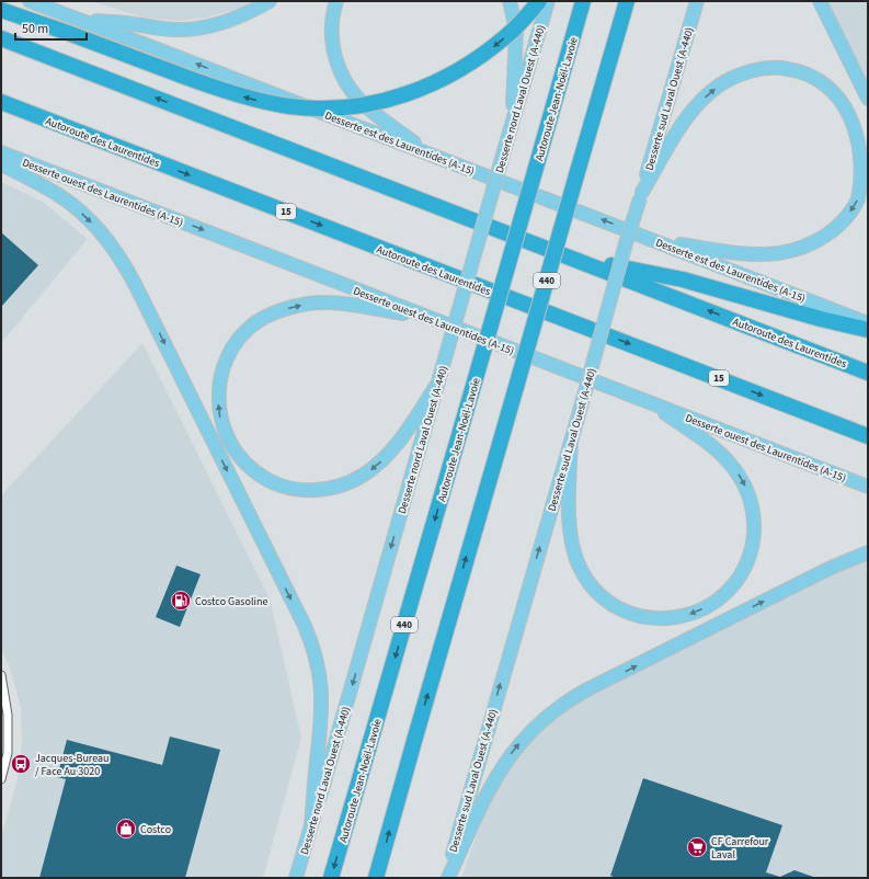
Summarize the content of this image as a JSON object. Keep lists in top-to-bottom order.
{
  "streets": {
    "highway": [
      "Autoroute Jean-Noël-Lavoie",
      "Autoroute des Laurentides",
      "15",
      "440"
    ],
    "main road": [
      "Desserte nord Laval Ouest (A-440)",
      "Desserte sud Laval Ouest (A-440)",
      "Desserte est des Laurentides (A-15)",
      "Desserte ouest des Laurentides (A-15)"
    ]
  },
  "one_way": [
    "Desserte nord Laval Ouest (A-440)",
    "Desserte sud Laval Ouest (A-440)",
    "Desserte est des Laurentides (A-15)",
    "Desserte ouest des Laurentides (A-15)"
  ],
  "places": {
    "fuel station": ["Costco Gasoline"],
    "bus stop": ["Jacques-Bureau / Face Au 3020"],
    "shop": ["Costco"],
    "supermarket": ["CF Carrefour Laval"]
  },
  "scale_bar": "50 m"
}
